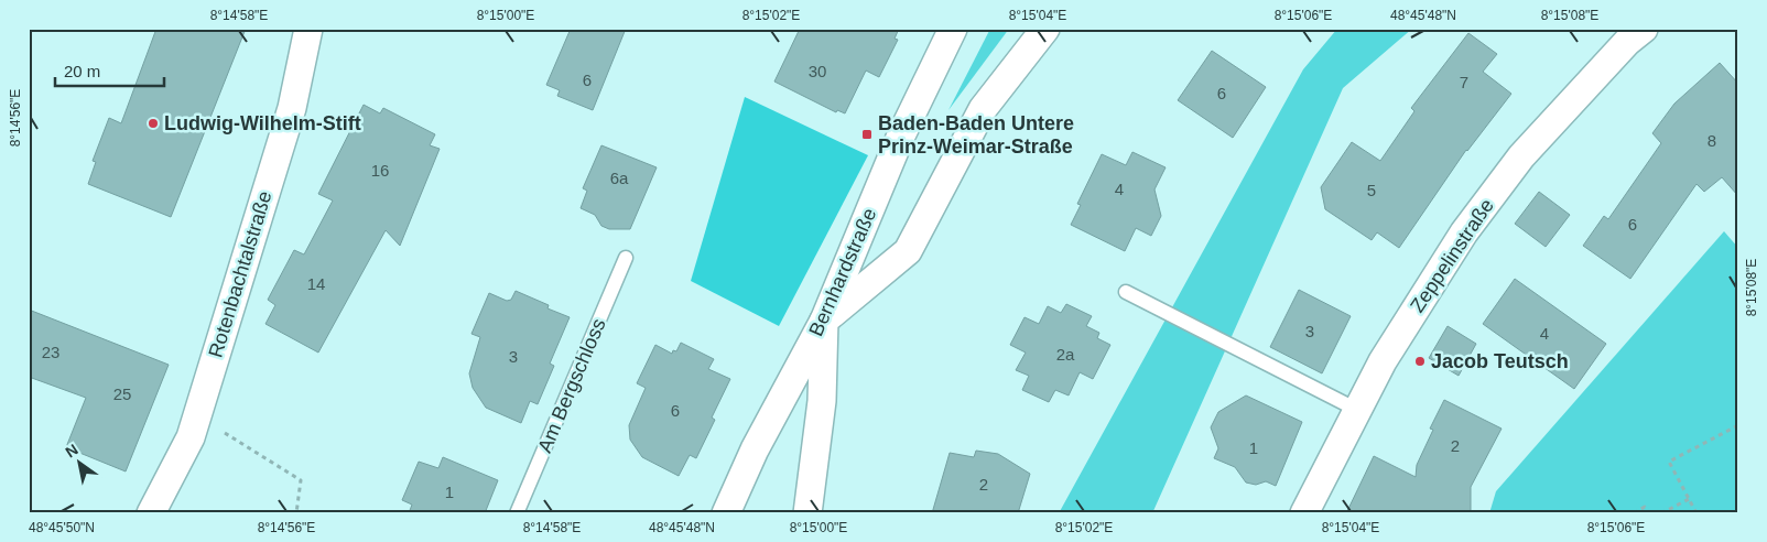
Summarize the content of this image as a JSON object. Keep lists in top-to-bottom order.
{
  "streets": {
    "street": ["Zeppelinstraße", "Bernhardstraße", "Rotenbachtalstraße"],
    "lane": ["Am Bergschloss"]
  },
  "places": {
    "other": ["Ludwig-Wilhelm-Stift", "Jacob Teutsch"],
    "transit": ["Baden-Baden Untere Prinz-Weimar-Straße"]
  },
  "house_numbers": [
    "30",
    "6",
    "7",
    "6",
    "8",
    "16",
    "6a",
    "4",
    "5",
    "6",
    "14",
    "3",
    "4",
    "23",
    "2a",
    "3",
    "25",
    "6",
    "2",
    "1",
    "2",
    "1"
  ],
  "scale_bar": "20 m",
  "north": "top left",
  "coordinates": [
    "8°14'58\"E",
    "8°15'00\"E",
    "8°15'02\"E",
    "8°15'04\"E",
    "8°15'06\"E",
    "48°45'48\"N",
    "8°15'08\"E",
    "8°14'56\"E",
    "48°45'50\"N"
  ]
}
